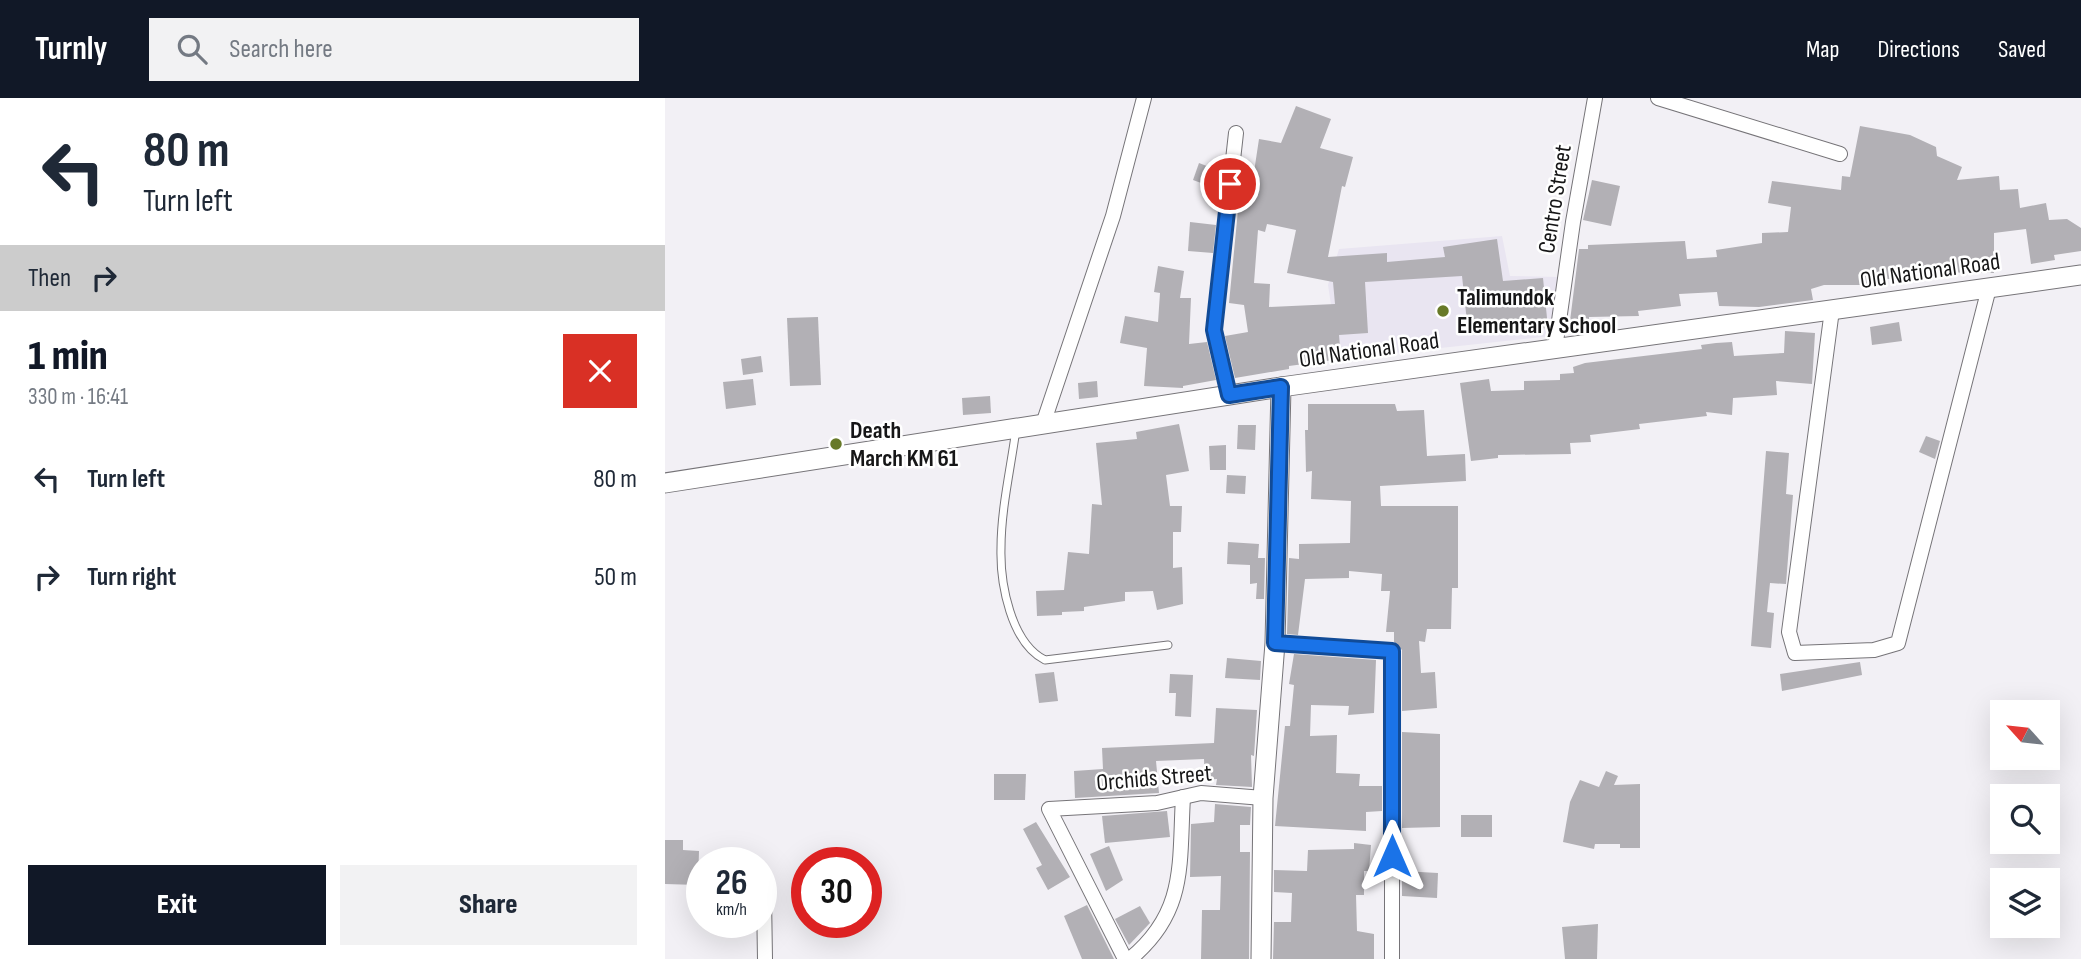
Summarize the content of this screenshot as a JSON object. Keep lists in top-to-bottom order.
{
  "streets": {
    "main road": ["Old National Road"],
    "street": ["Centro Street", "Orchids Street"]
  },
  "crossings": [
    ["Centro Street", "Old National Road"]
  ],
  "places": ["Talimundok Elementary School", "Death March KM 61"],
  "north": "top left",
  "page": {
    "header": "Turnly",
    "search": "Search here",
    "nav": ["Map", "Directions", "Saved"],
    "turn": ["80 m", "Turn left"],
    "then": "Then",
    "heading": ["1 min", "330 m · 16:41"],
    "list": [
      {
        "name": "Turn left",
        "value": "80 m"
      },
      {
        "name": "Turn right",
        "value": "50 m"
      }
    ],
    "speed": "26 km/h",
    "limit": "30",
    "buttons": ["Exit", "Share"]
  }
}
